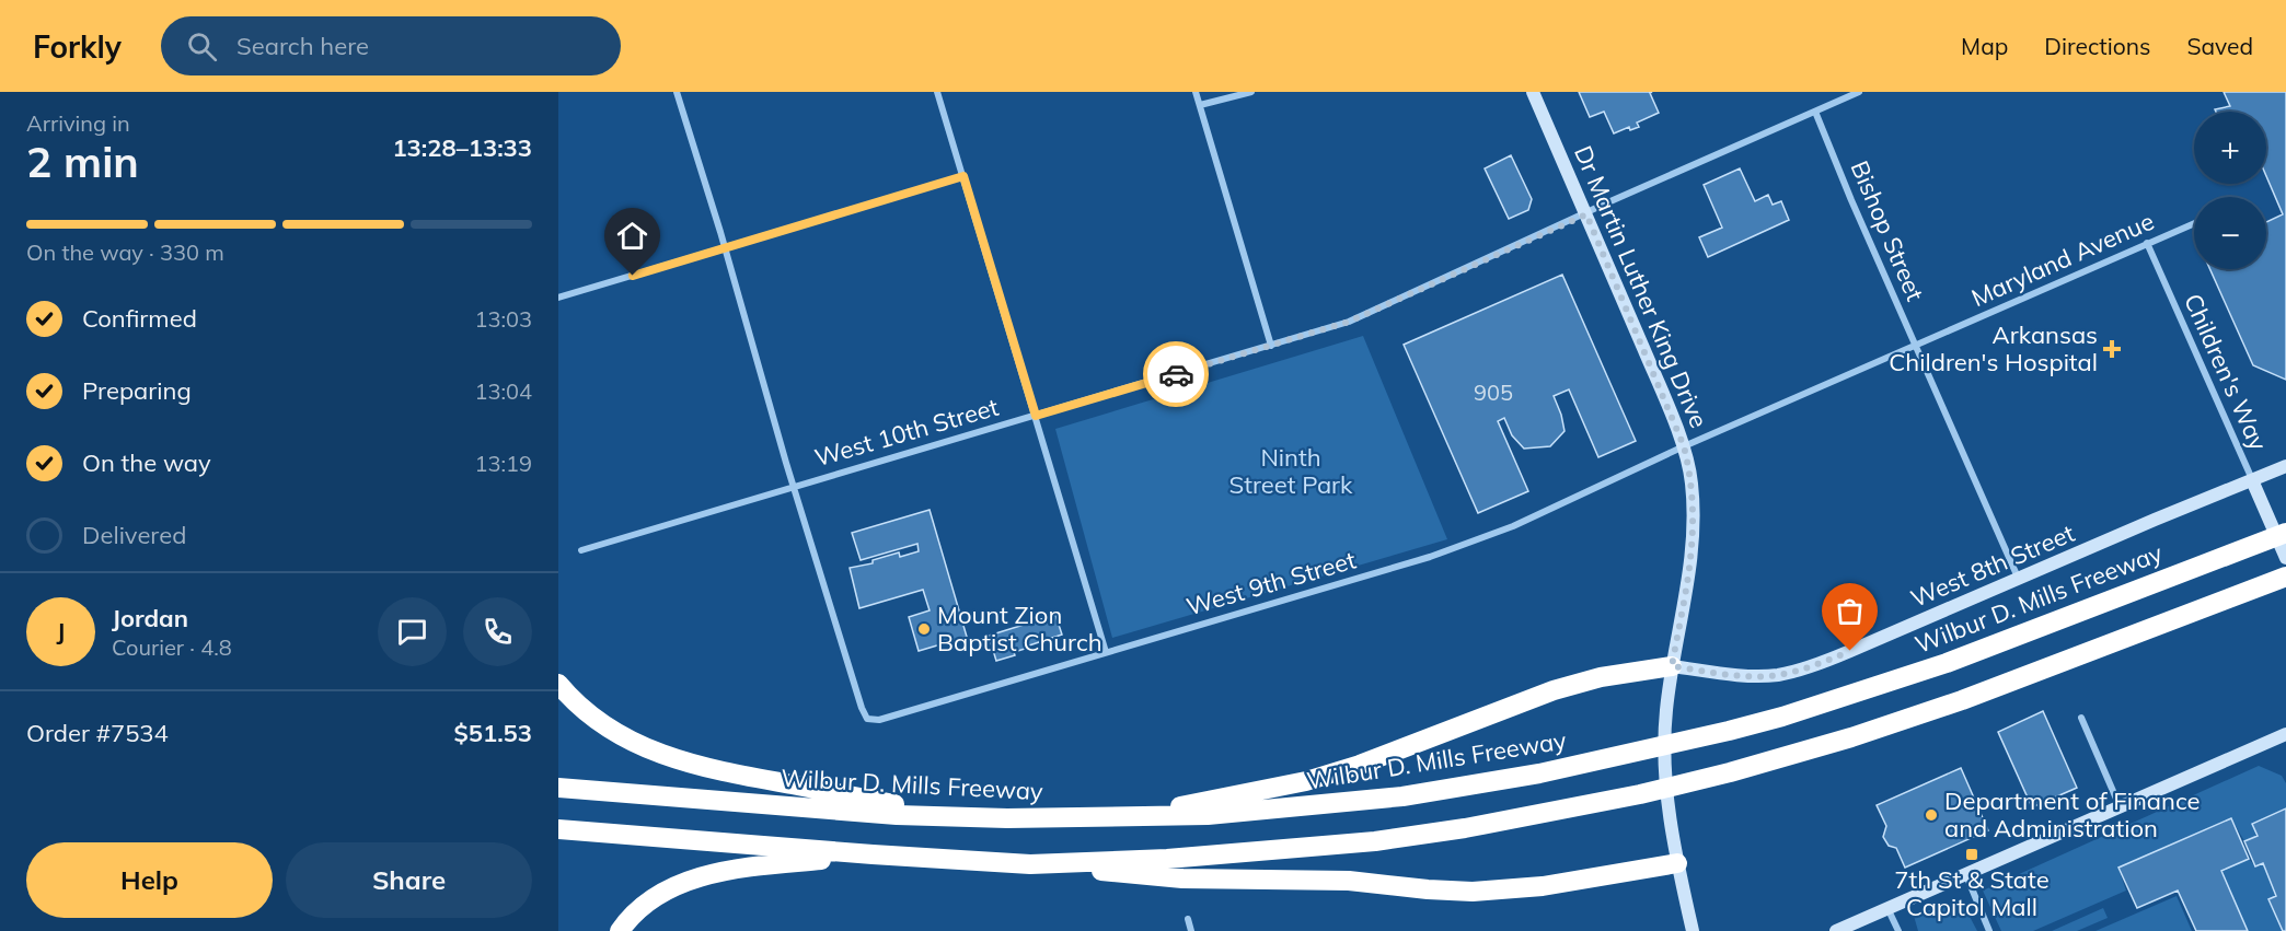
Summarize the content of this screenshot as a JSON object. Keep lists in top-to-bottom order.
{
  "streets": {
    "highway": ["Wilbur D. Mills Freeway"],
    "street": [
      "Bishop Street",
      "Maryland Avenue",
      "Dr Martin Luther King Drive",
      "Children's Way",
      "West 10th Street",
      "West 8th Street",
      "West 9th Street"
    ]
  },
  "crossings": [
    ["Bishop Street", "Maryland Avenue"],
    ["Bishop Street", "West 10th Street"],
    ["Bishop Street", "West 8th Street"],
    ["Maryland Avenue", "Dr Martin Luther King Drive"],
    ["Maryland Avenue", "Children's Way"],
    ["Maryland Avenue", "West 9th Street"],
    ["Dr Martin Luther King Drive", "West 10th Street"],
    ["Dr Martin Luther King Drive", "West 8th Street"],
    ["Dr Martin Luther King Drive", "West 9th Street"],
    ["Children's Way", "West 8th Street"],
    ["West 10th Street", "West 9th Street"]
  ],
  "parks": ["Ninth Street Park"],
  "places": {
    "health": ["Arkansas Children's Hospital"],
    "other": ["Mount Zion Baptist Church", "Department of Finance and Administration"],
    "transit": ["7th St & State Capitol Mall"]
  },
  "house_numbers": ["905"],
  "page": {
    "header": "Forkly",
    "search": "Search here",
    "nav": ["Map", "Directions", "Saved"],
    "heading": ["2 min", "Arriving in", "13:28–13:33"],
    "panel": [
      "Jordan",
      "Courier · 4.8",
      "Order #7534",
      "$51.53"
    ],
    "map_buttons": ["+", "−"],
    "bar": "On the way · 330 m",
    "list": [
      ["Confirmed", "13:03"],
      ["Preparing", "13:04"],
      ["On the way", "13:19"],
      "Delivered"
    ],
    "round": "J",
    "buttons": ["Help", "Share"]
  }
}
